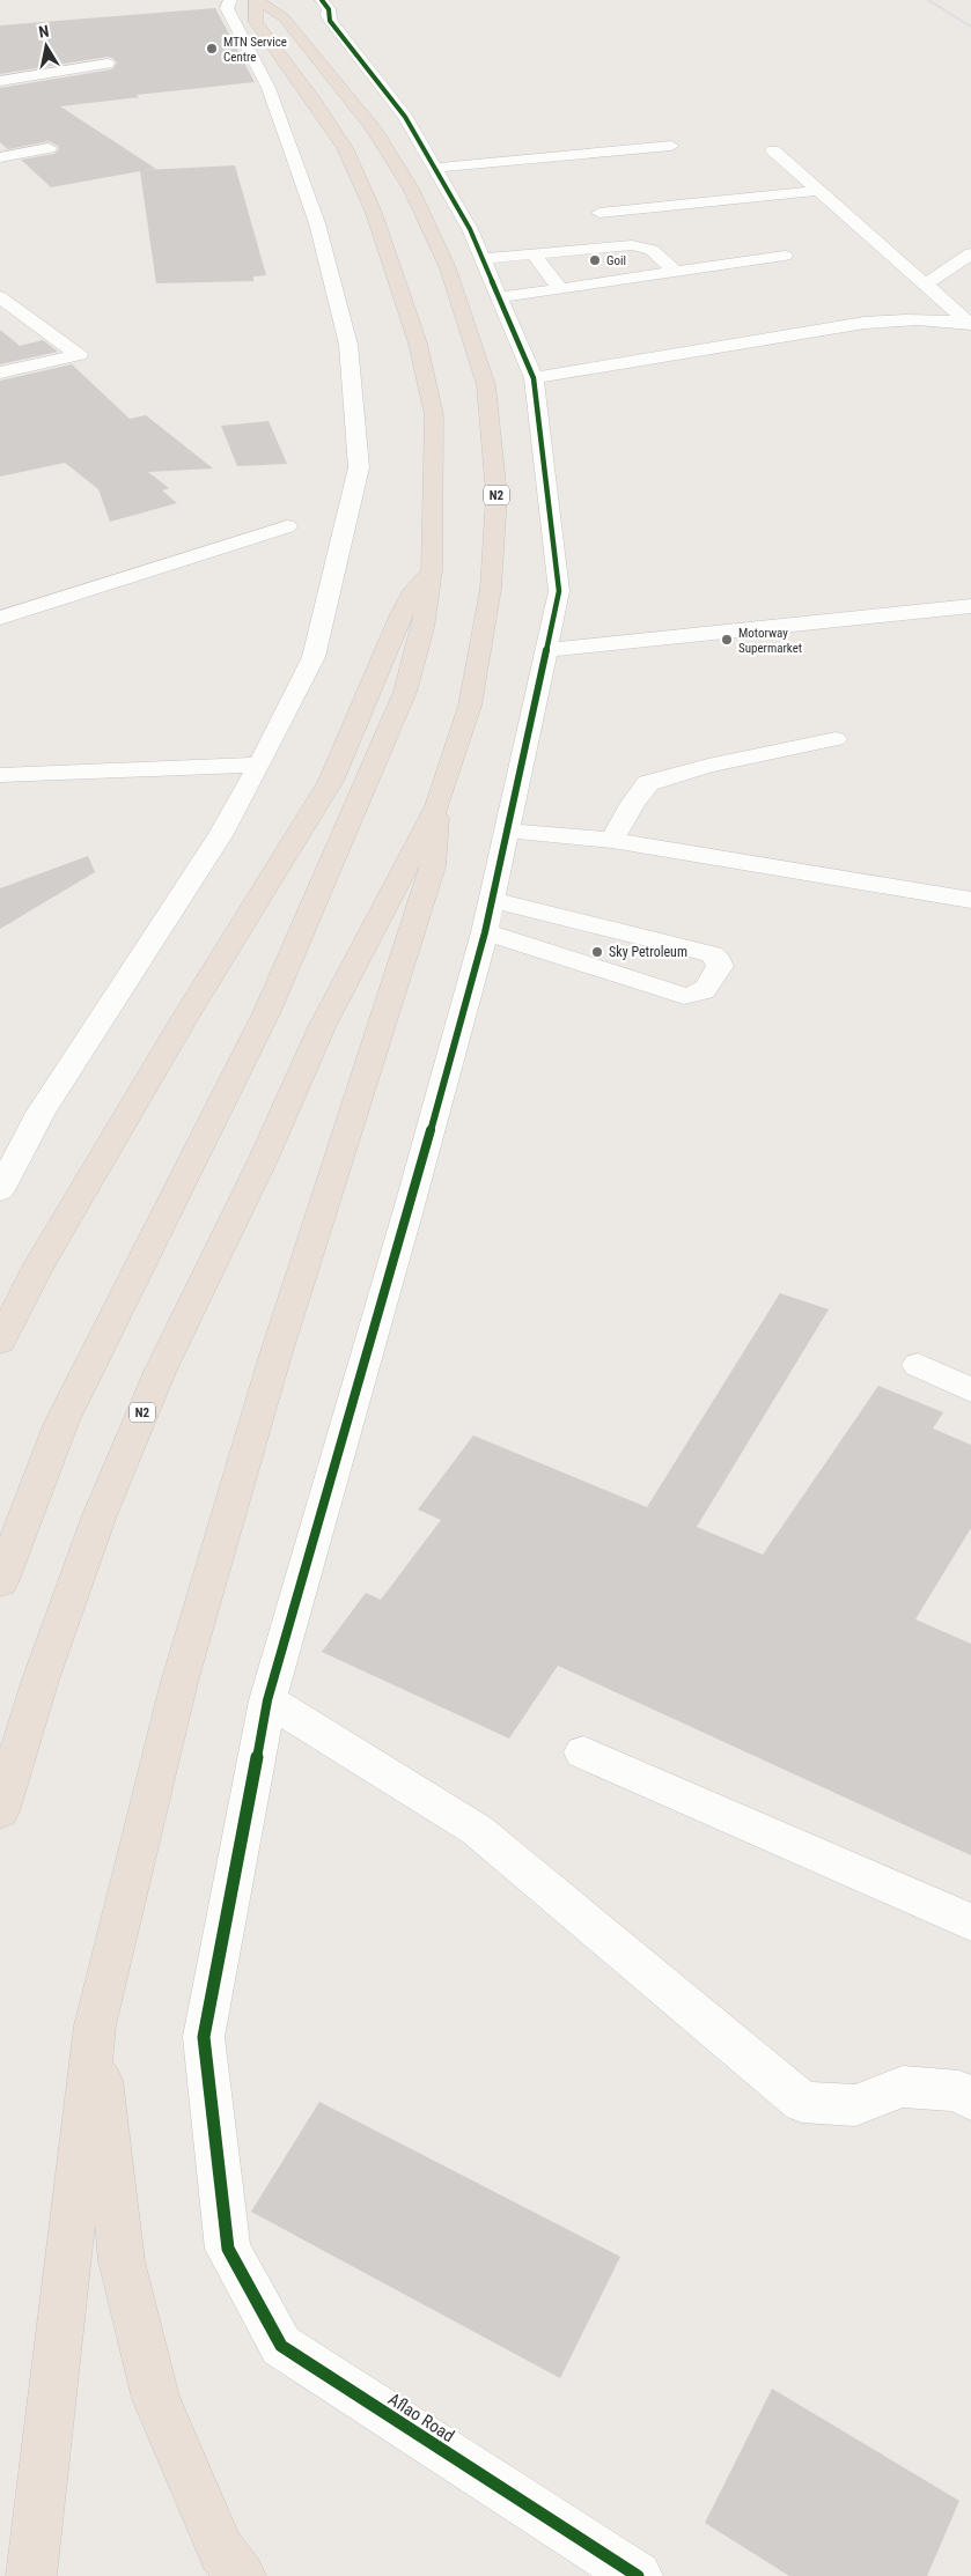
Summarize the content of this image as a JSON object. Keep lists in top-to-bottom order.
{
  "streets": {
    "highway": ["N2"],
    "street": ["Aflao Road"]
  },
  "places": [
    "MTN Service Centre",
    "Goil",
    "Motorway Supermarket",
    "Sky Petroleum"
  ],
  "north": "top"
}
